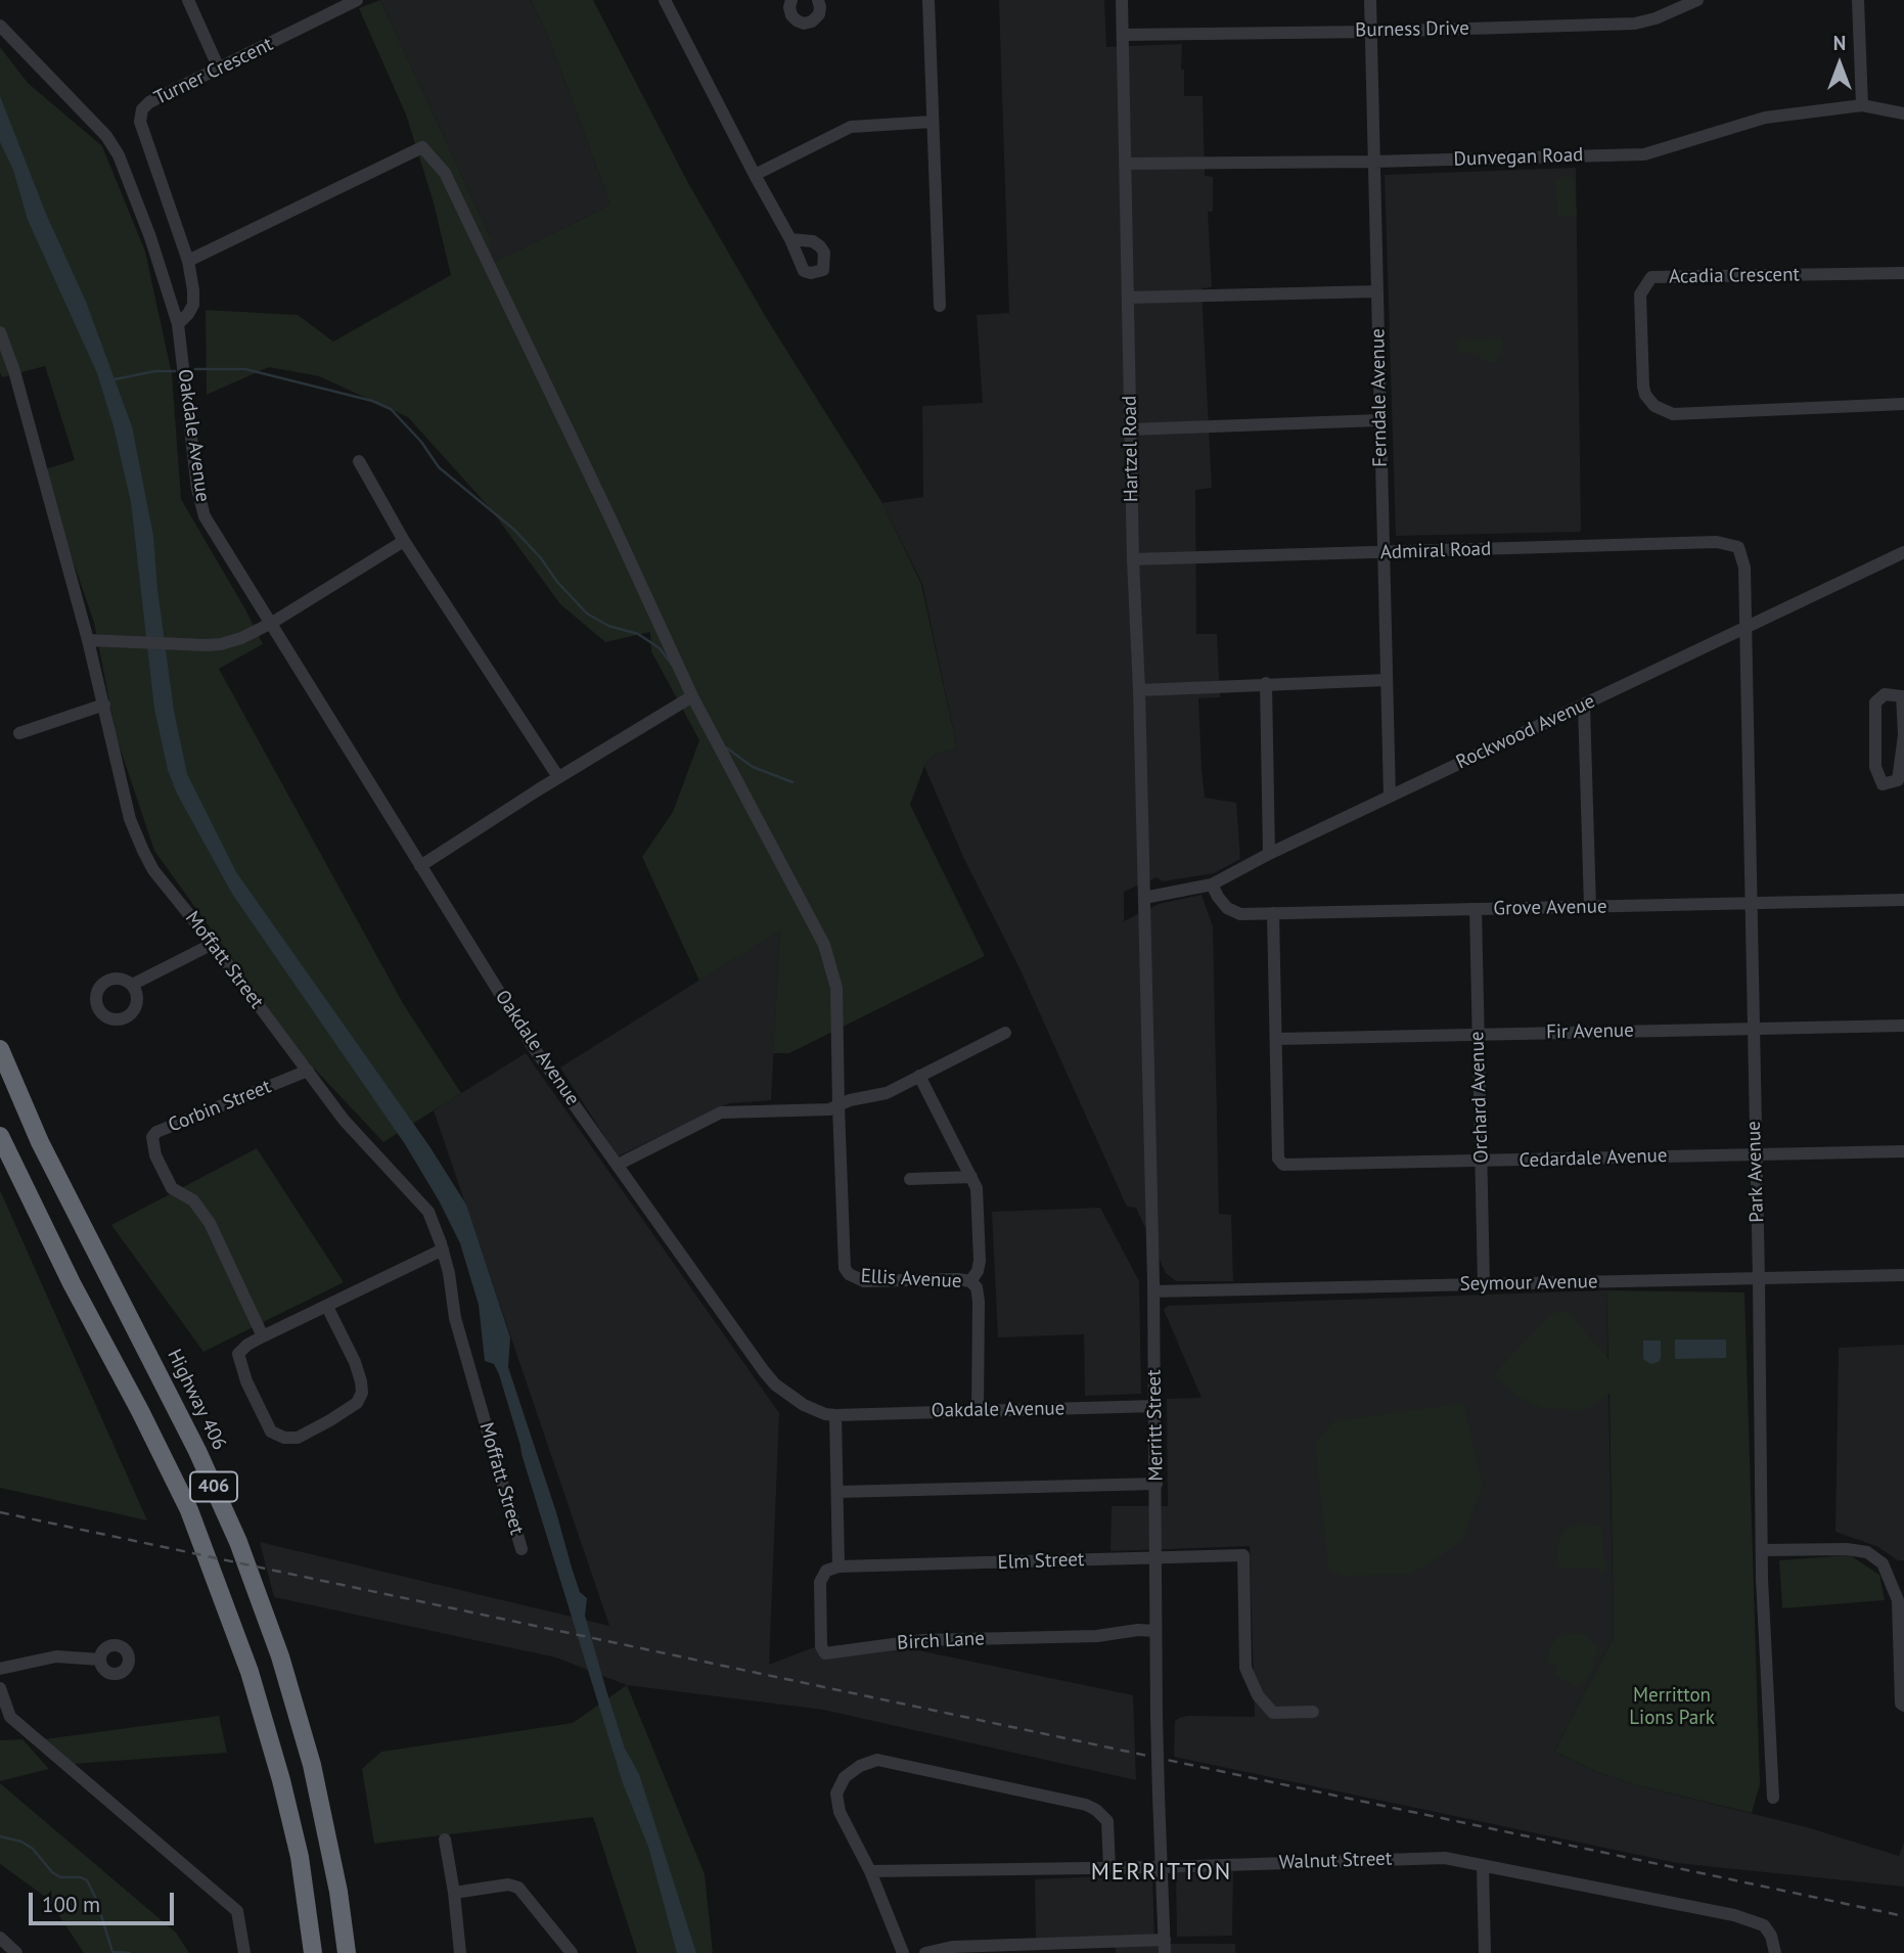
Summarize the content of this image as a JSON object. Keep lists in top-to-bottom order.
{
  "streets": {
    "highway": ["Highway 406", "406"],
    "street": [
      "Burness Drive",
      "Turner Crescent",
      "Dunvegan Road",
      "Acadia Crescent",
      "Ferndale Avenue",
      "Oakdale Avenue",
      "Hartzel Road",
      "Admiral Road",
      "Rockwood Avenue",
      "Grove Avenue",
      "Moffatt Street",
      "Fir Avenue",
      "Orchard Avenue",
      "Corbin Street",
      "Cedardale Avenue",
      "Park Avenue",
      "Ellis Avenue",
      "Seymour Avenue",
      "Merritt Street",
      "Elm Street",
      "Birch Lane",
      "Walnut Street"
    ]
  },
  "crossings": [
    ["Burness Drive", "Ferndale Avenue"],
    ["Burness Drive", "Hartzel Road"],
    ["Turner Crescent", "Oakdale Avenue"],
    ["Dunvegan Road", "Ferndale Avenue"],
    ["Dunvegan Road", "Hartzel Road"],
    ["Ferndale Avenue", "Admiral Road"],
    ["Ferndale Avenue", "Rockwood Avenue"],
    ["Oakdale Avenue", "Ellis Avenue"],
    ["Oakdale Avenue", "Merritt Street"],
    ["Hartzel Road", "Admiral Road"],
    ["Hartzel Road", "Rockwood Avenue"],
    ["Hartzel Road", "Merritt Street"],
    ["Admiral Road", "Park Avenue"],
    ["Rockwood Avenue", "Grove Avenue"],
    ["Rockwood Avenue", "Park Avenue"],
    ["Rockwood Avenue", "Merritt Street"],
    ["Grove Avenue", "Orchard Avenue"],
    ["Grove Avenue", "Park Avenue"],
    ["Moffatt Street", "Corbin Street"],
    ["Fir Avenue", "Orchard Avenue"],
    ["Fir Avenue", "Cedardale Avenue"],
    ["Fir Avenue", "Park Avenue"],
    ["Orchard Avenue", "Cedardale Avenue"],
    ["Orchard Avenue", "Seymour Avenue"],
    ["Cedardale Avenue", "Park Avenue"],
    ["Park Avenue", "Seymour Avenue"],
    ["Seymour Avenue", "Merritt Street"],
    ["Merritt Street", "Elm Street"],
    ["Merritt Street", "Birch Lane"],
    ["Merritt Street", "Walnut Street"],
    ["Elm Street", "Birch Lane"]
  ],
  "districts": ["MERRITTON"],
  "parks": ["Merritton Lions Park"],
  "scale_bar": "100 m",
  "north": "top"
}
